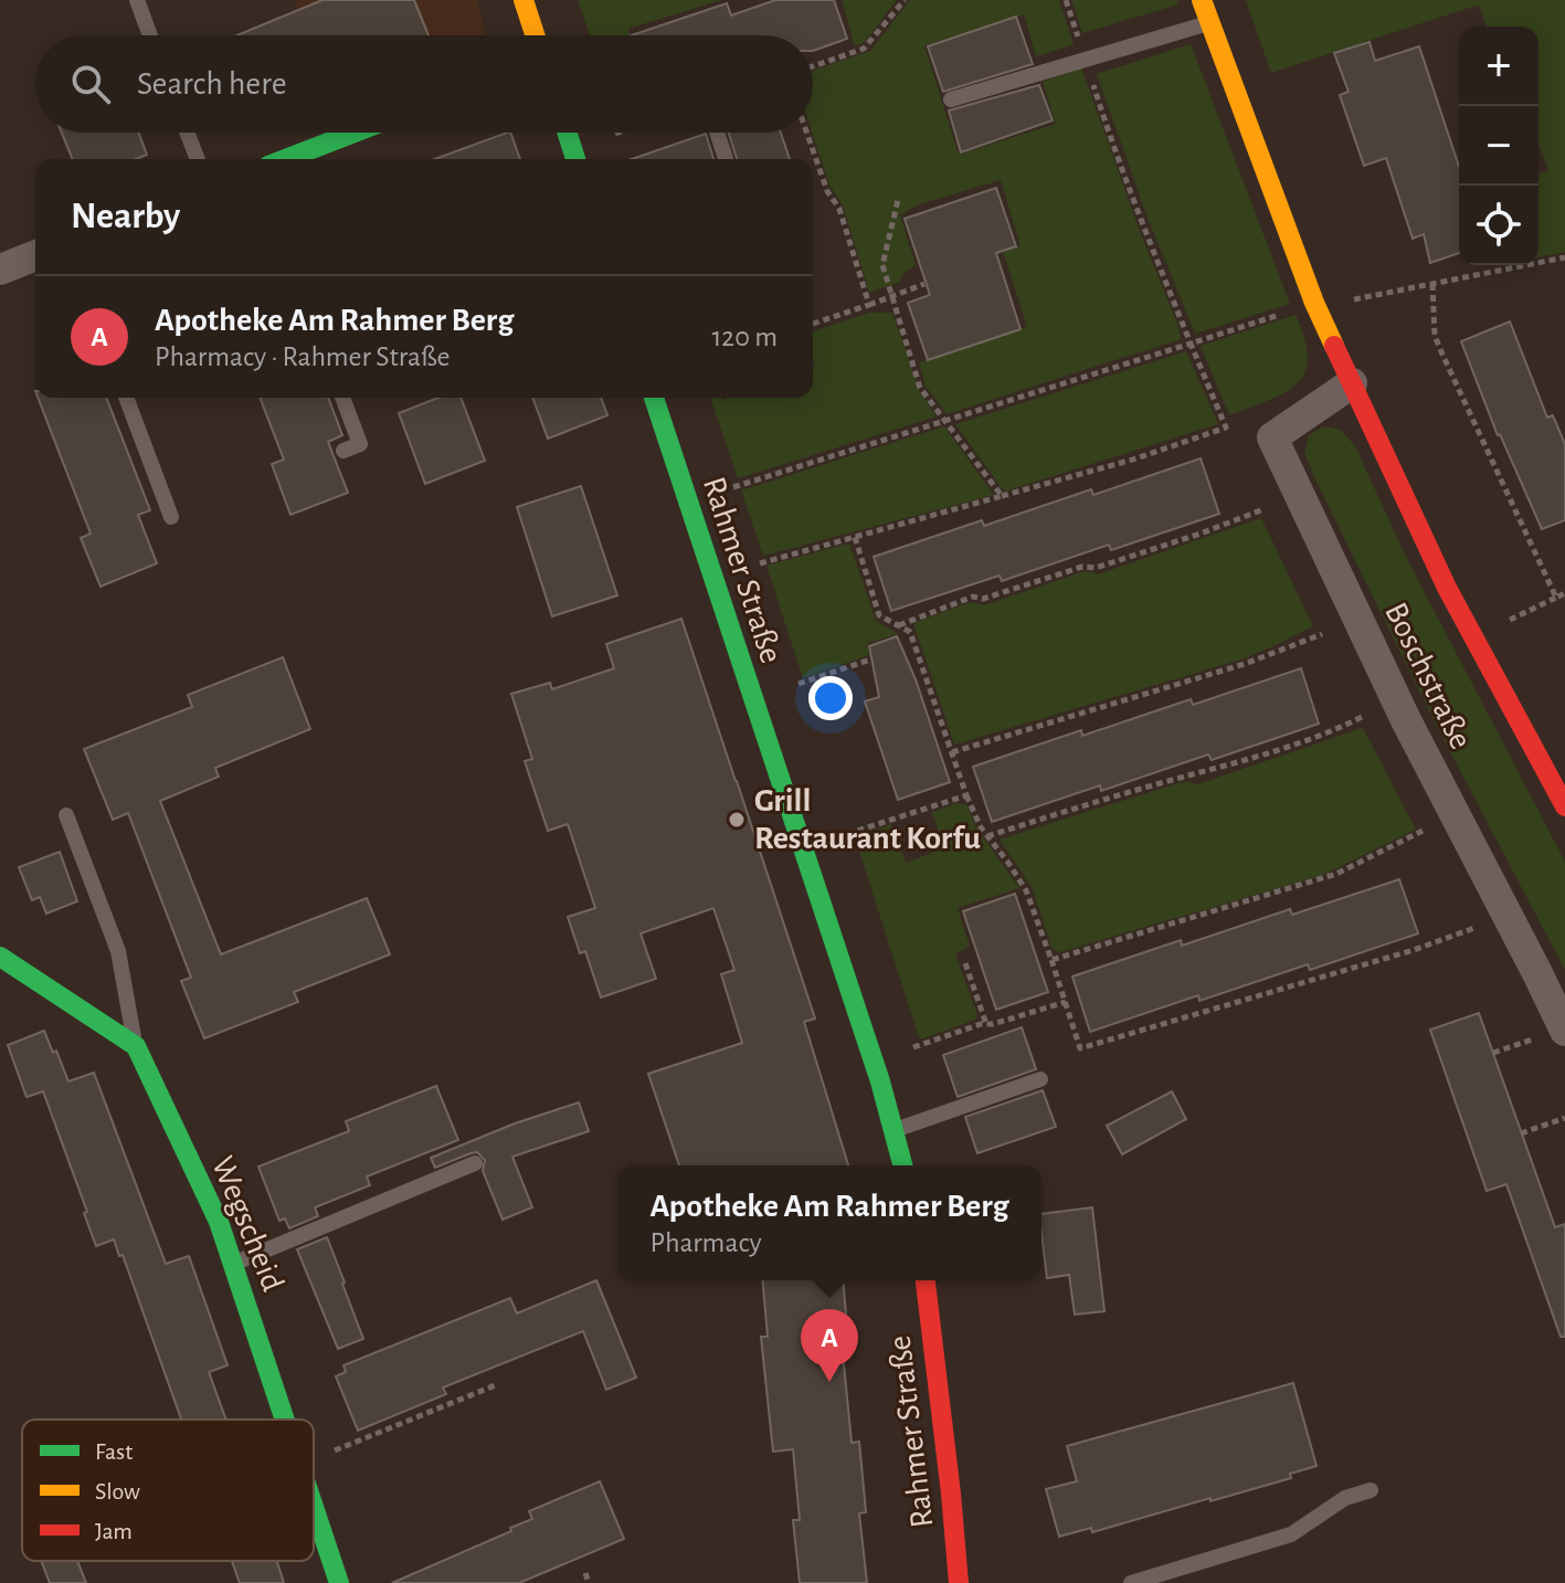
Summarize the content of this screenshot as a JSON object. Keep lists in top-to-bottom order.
{
  "streets": {
    "street": ["Rahmer Straße", "Boschstraße", "Wegscheid"]
  },
  "places": ["Grill Restaurant Korfu"],
  "legend": ["Fast", "Slow", "Jam"],
  "page": {
    "map_buttons": ["+", "−"],
    "search": "Search here",
    "heading": "Nearby",
    "list": [
      {
        "mark": "A",
        "name": "Apotheke Am Rahmer Berg",
        "note": "Pharmacy · Rahmer Straße",
        "value": "120 m"
      }
    ],
    "popup": ["Apotheke Am Rahmer Berg", "Pharmacy"],
    "pins": "A"
  }
}
